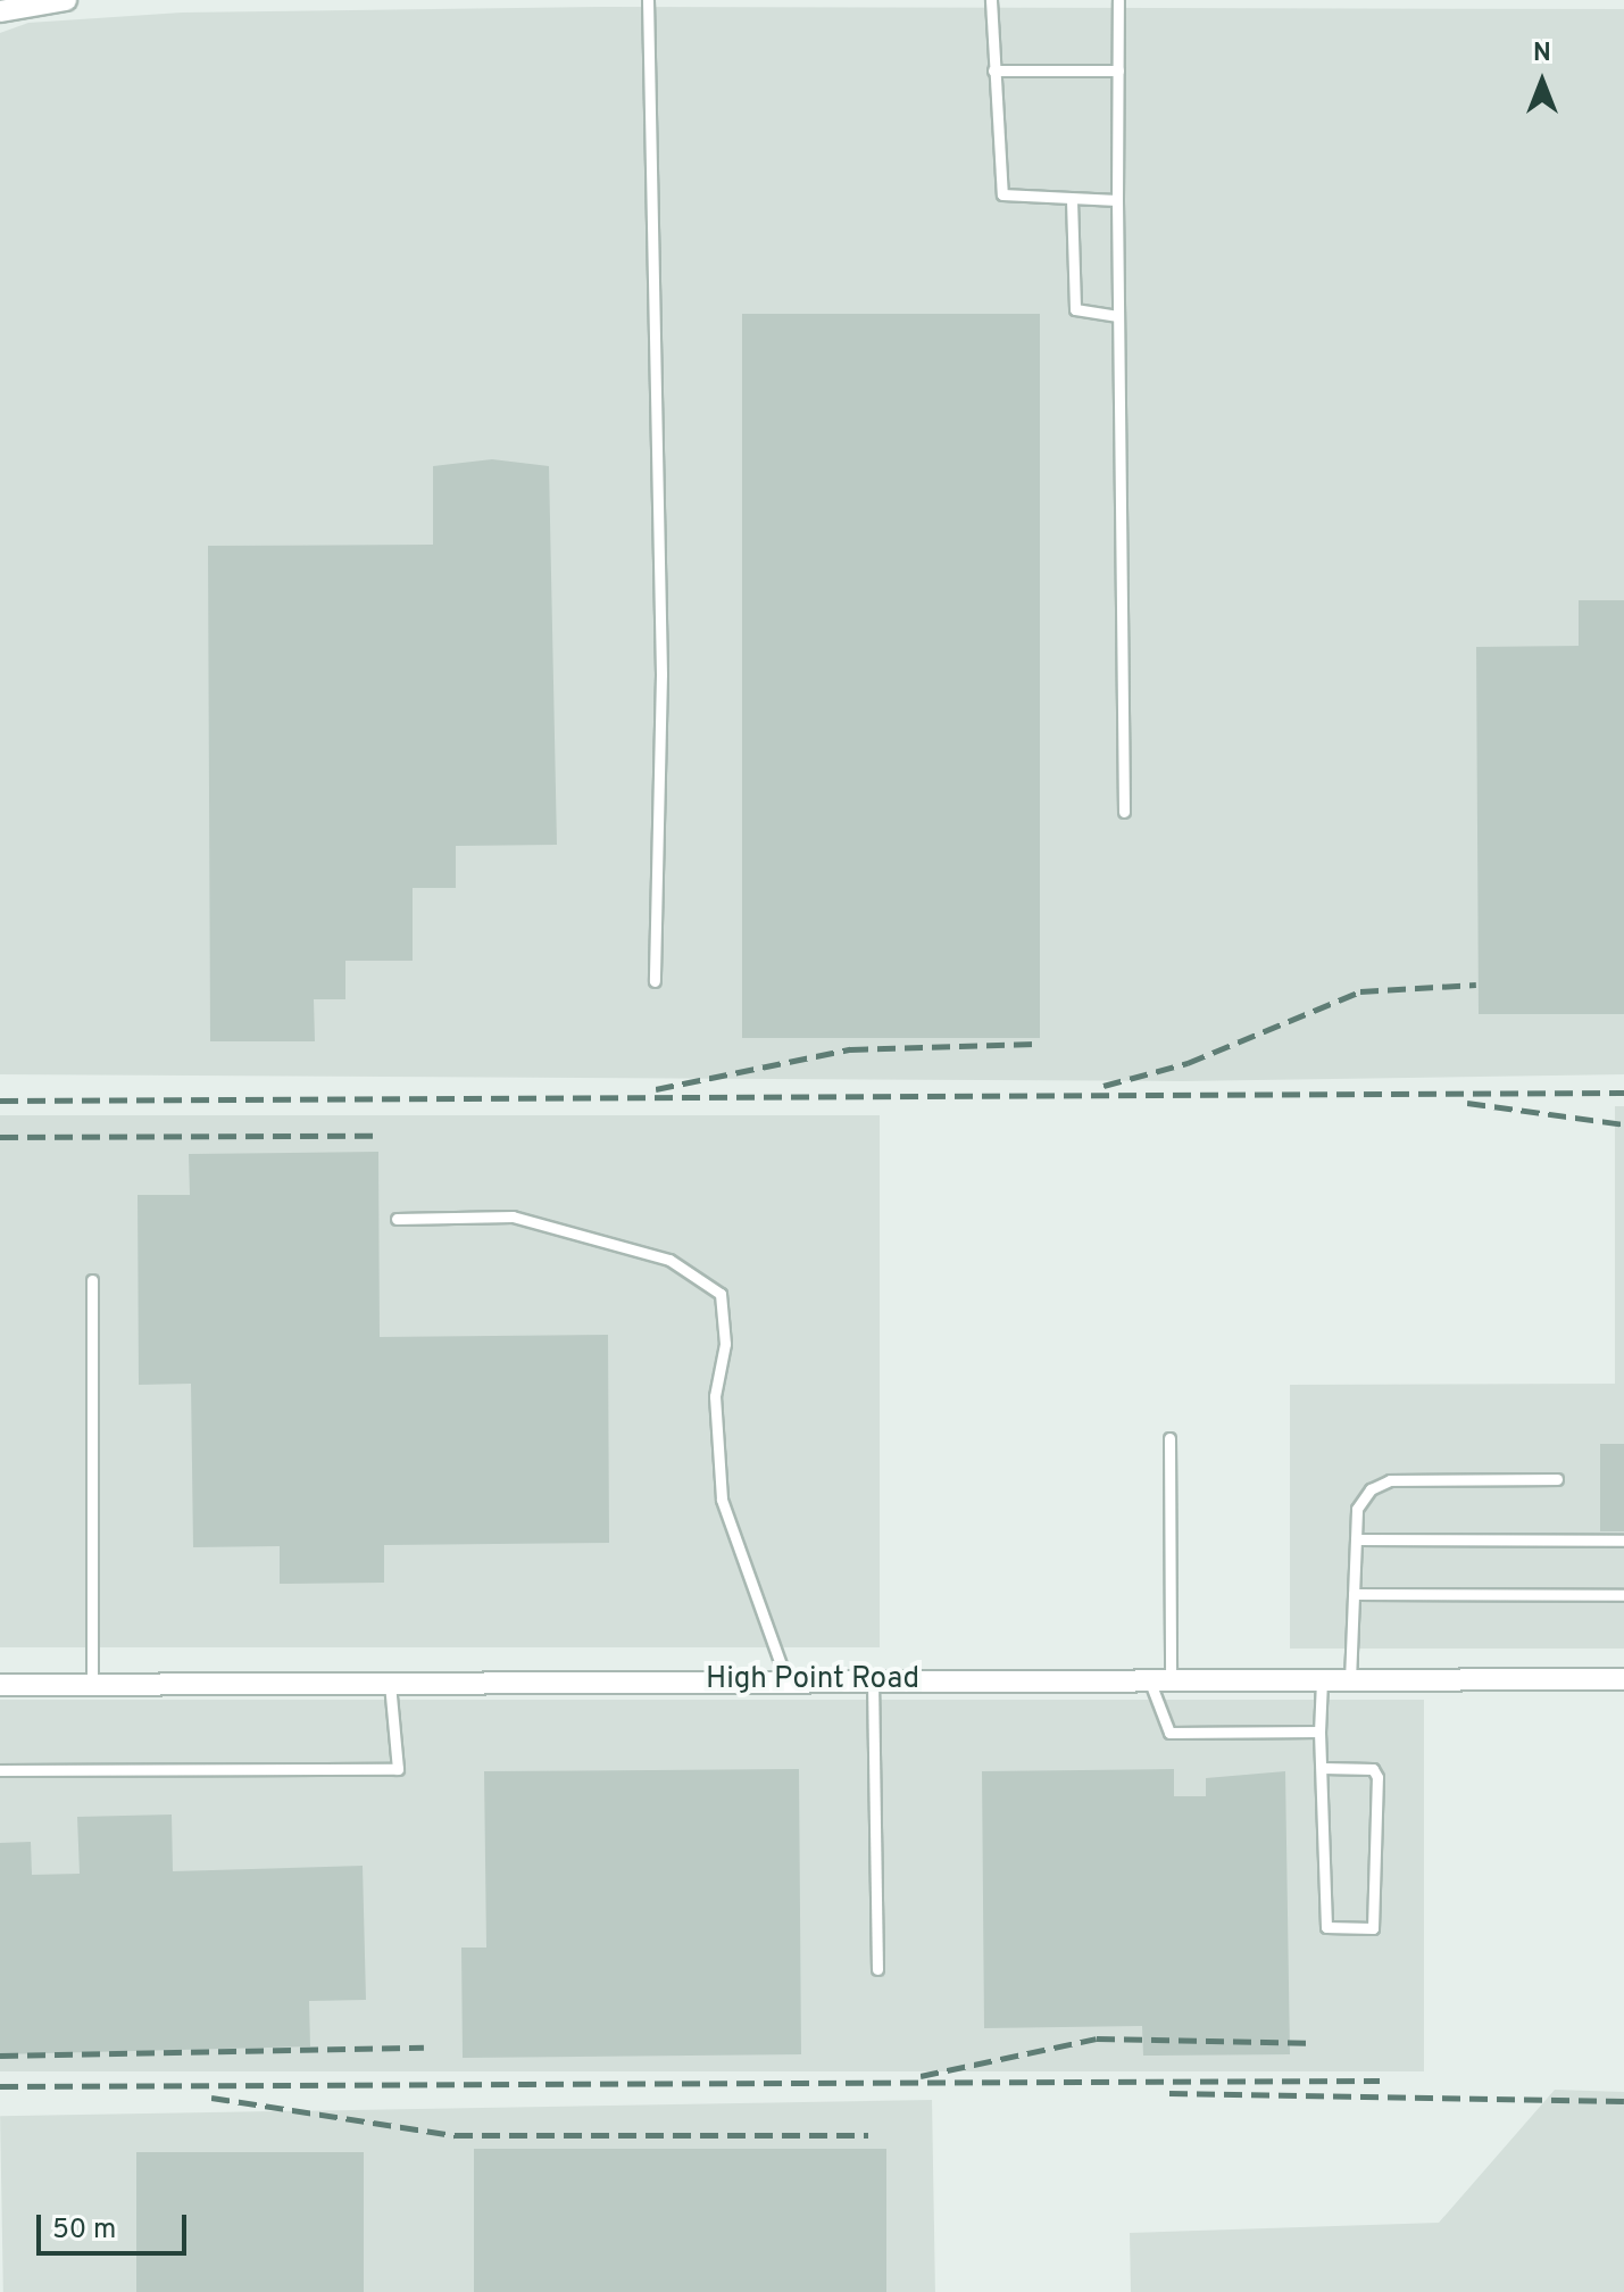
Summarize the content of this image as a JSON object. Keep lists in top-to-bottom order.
{
  "streets": {
    "street": ["High Point Road"]
  },
  "scale_bar": "50 m",
  "north": "top"
}
